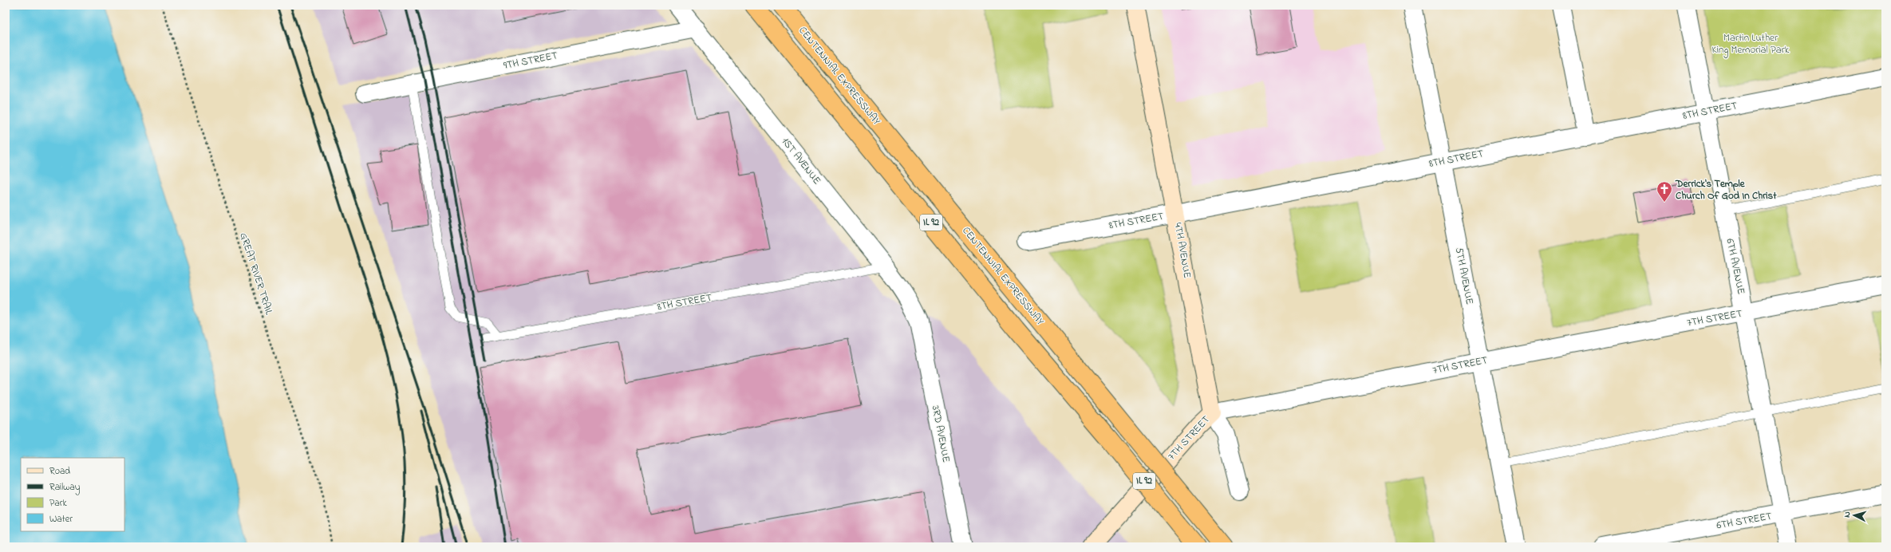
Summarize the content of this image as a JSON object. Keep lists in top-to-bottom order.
{
  "streets": {
    "highway": ["CENTENNIAL EXPRESSWAY", "IL 92"],
    "street": [
      "9TH STREET",
      "8TH STREET",
      "1ST AVENUE",
      "4TH AVENUE",
      "6TH AVENUE",
      "5TH AVENUE",
      "7TH STREET",
      "3RD AVENUE",
      "6TH STREET"
    ],
    "path": ["GREAT RIVER TRAIL"]
  },
  "crossings": [
    ["9TH STREET", "1ST AVENUE"],
    ["8TH STREET", "1ST AVENUE"],
    ["8TH STREET", "4TH AVENUE"],
    ["8TH STREET", "6TH AVENUE"],
    ["8TH STREET", "5TH AVENUE"],
    ["1ST AVENUE", "3RD AVENUE"],
    ["4TH AVENUE", "7TH STREET"],
    ["6TH AVENUE", "7TH STREET"],
    ["6TH AVENUE", "6TH STREET"],
    ["5TH AVENUE", "7TH STREET"]
  ],
  "parks": ["Martin Luther King Memorial Park"],
  "places": {
    "church": ["Derrick's Temple Church Of God In Christ"]
  },
  "legend": [
    "Road",
    "Railway",
    "Park",
    "Water"
  ],
  "north": "left"
}
